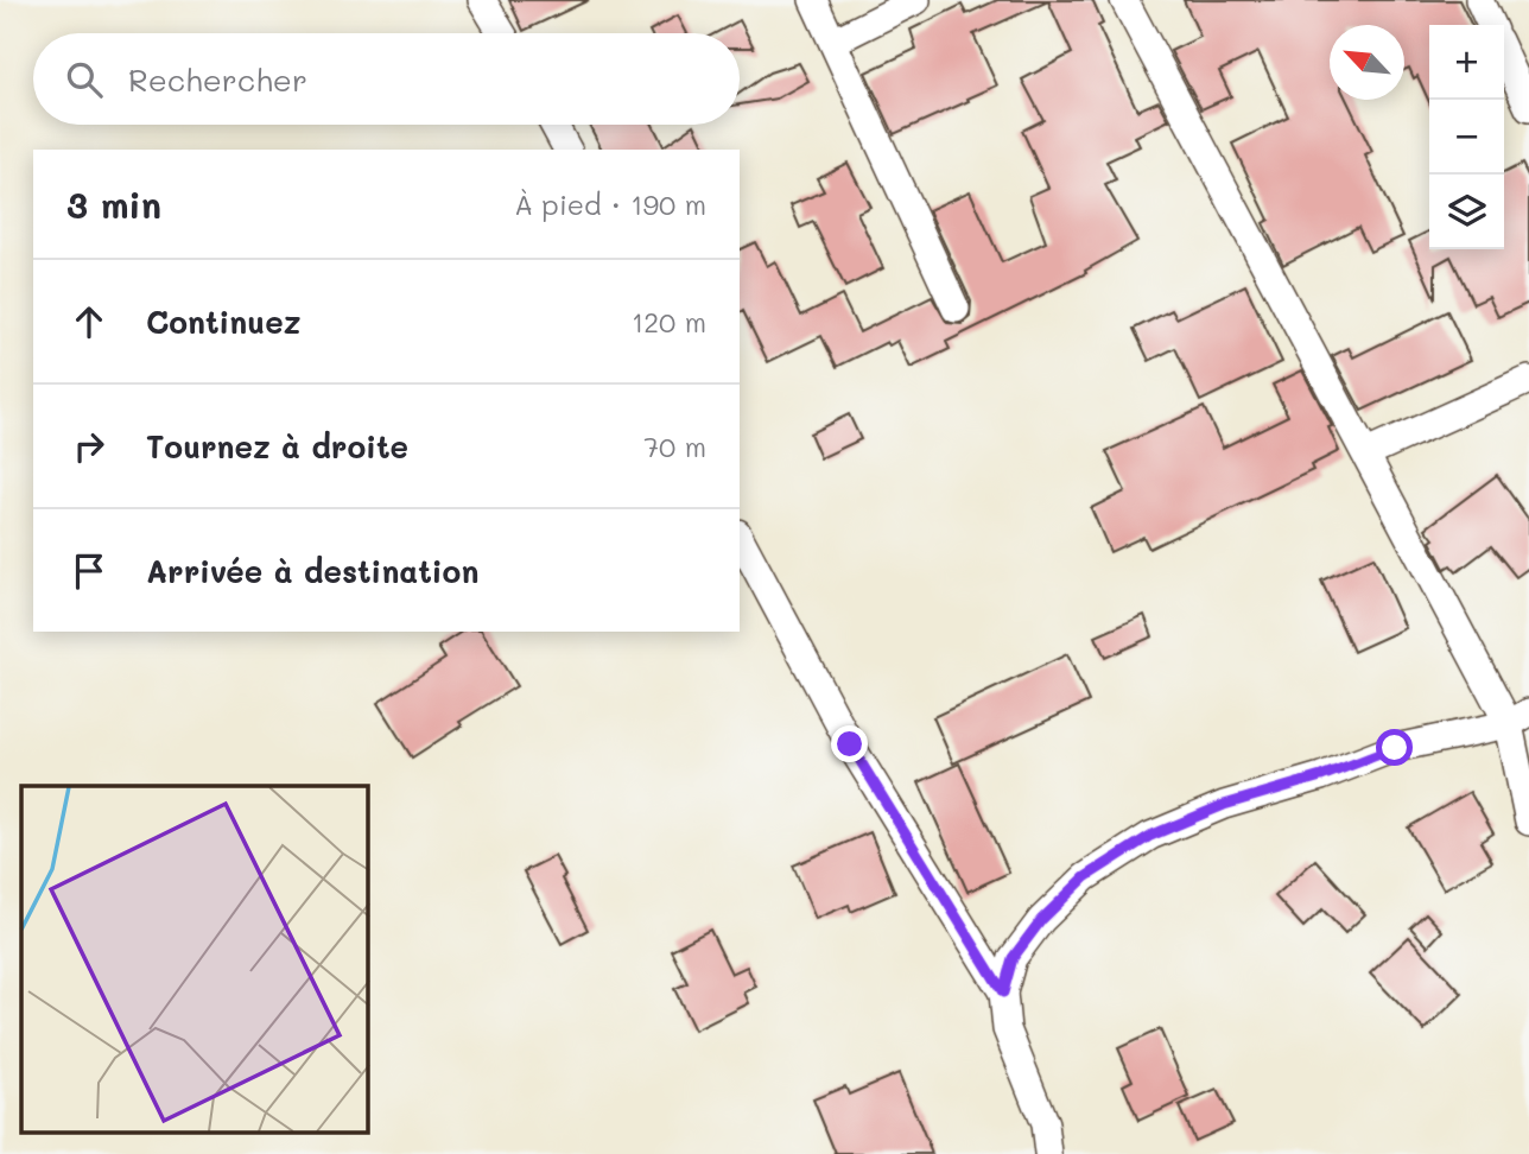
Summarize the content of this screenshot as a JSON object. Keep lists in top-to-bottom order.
{
  "north": "top left",
  "page": {
    "map_buttons": ["+", "−"],
    "search": "Rechercher",
    "heading": ["3 min", "À pied · 190 m"],
    "list": [
      ["Continuez", "120 m"],
      ["Tournez à droite", "70 m"],
      "Arrivée à destination"
    ]
  }
}
